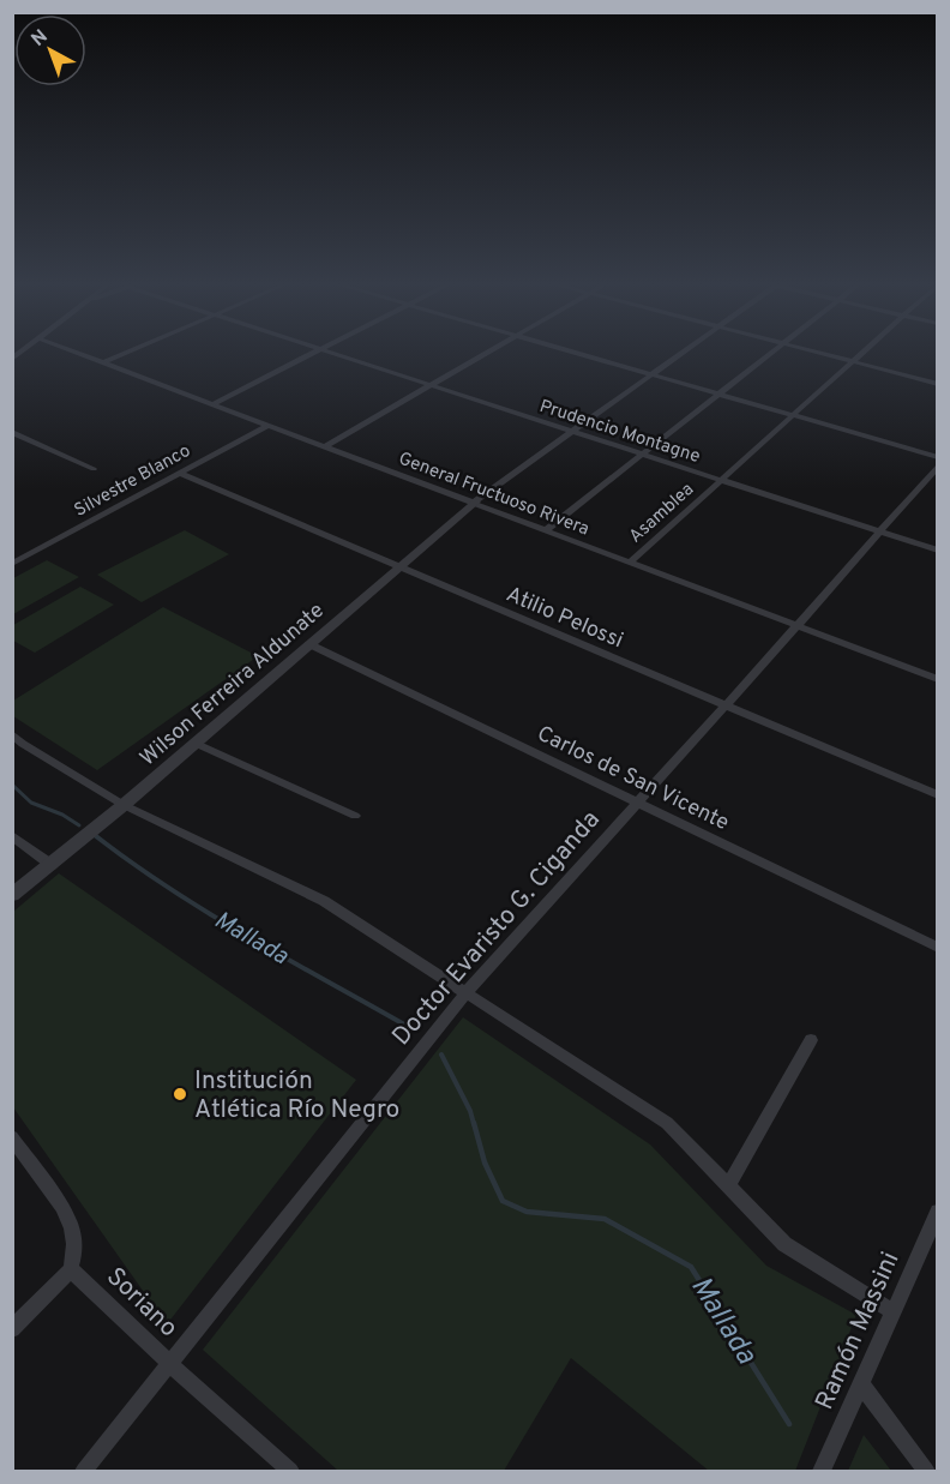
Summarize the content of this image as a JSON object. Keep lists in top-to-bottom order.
{
  "streets": {
    "street": [
      "Prudencio Montagne",
      "Silvestre Blanco",
      "General Fructuoso Rivera",
      "Asamblea",
      "Atilio Pelossi",
      "Wilson Ferreira Aldunate",
      "Carlos de San Vicente",
      "Doctor Evaristo G. Ciganda",
      "Soriano",
      "Ramón Massini"
    ]
  },
  "crossings": [
    ["Prudencio Montagne", "Asamblea"],
    ["Prudencio Montagne", "Doctor Evaristo G. Ciganda"],
    ["Silvestre Blanco", "General Fructuoso Rivera"],
    ["Silvestre Blanco", "Atilio Pelossi"],
    ["General Fructuoso Rivera", "Asamblea"],
    ["General Fructuoso Rivera", "Wilson Ferreira Aldunate"],
    ["General Fructuoso Rivera", "Doctor Evaristo G. Ciganda"],
    ["Atilio Pelossi", "Wilson Ferreira Aldunate"],
    ["Atilio Pelossi", "Doctor Evaristo G. Ciganda"],
    ["Wilson Ferreira Aldunate", "Carlos de San Vicente"],
    ["Carlos de San Vicente", "Doctor Evaristo G. Ciganda"],
    ["Doctor Evaristo G. Ciganda", "Soriano"]
  ],
  "water": ["Mallada"],
  "places": ["Institución Atlética Río Negro"],
  "north": "top left"
}
